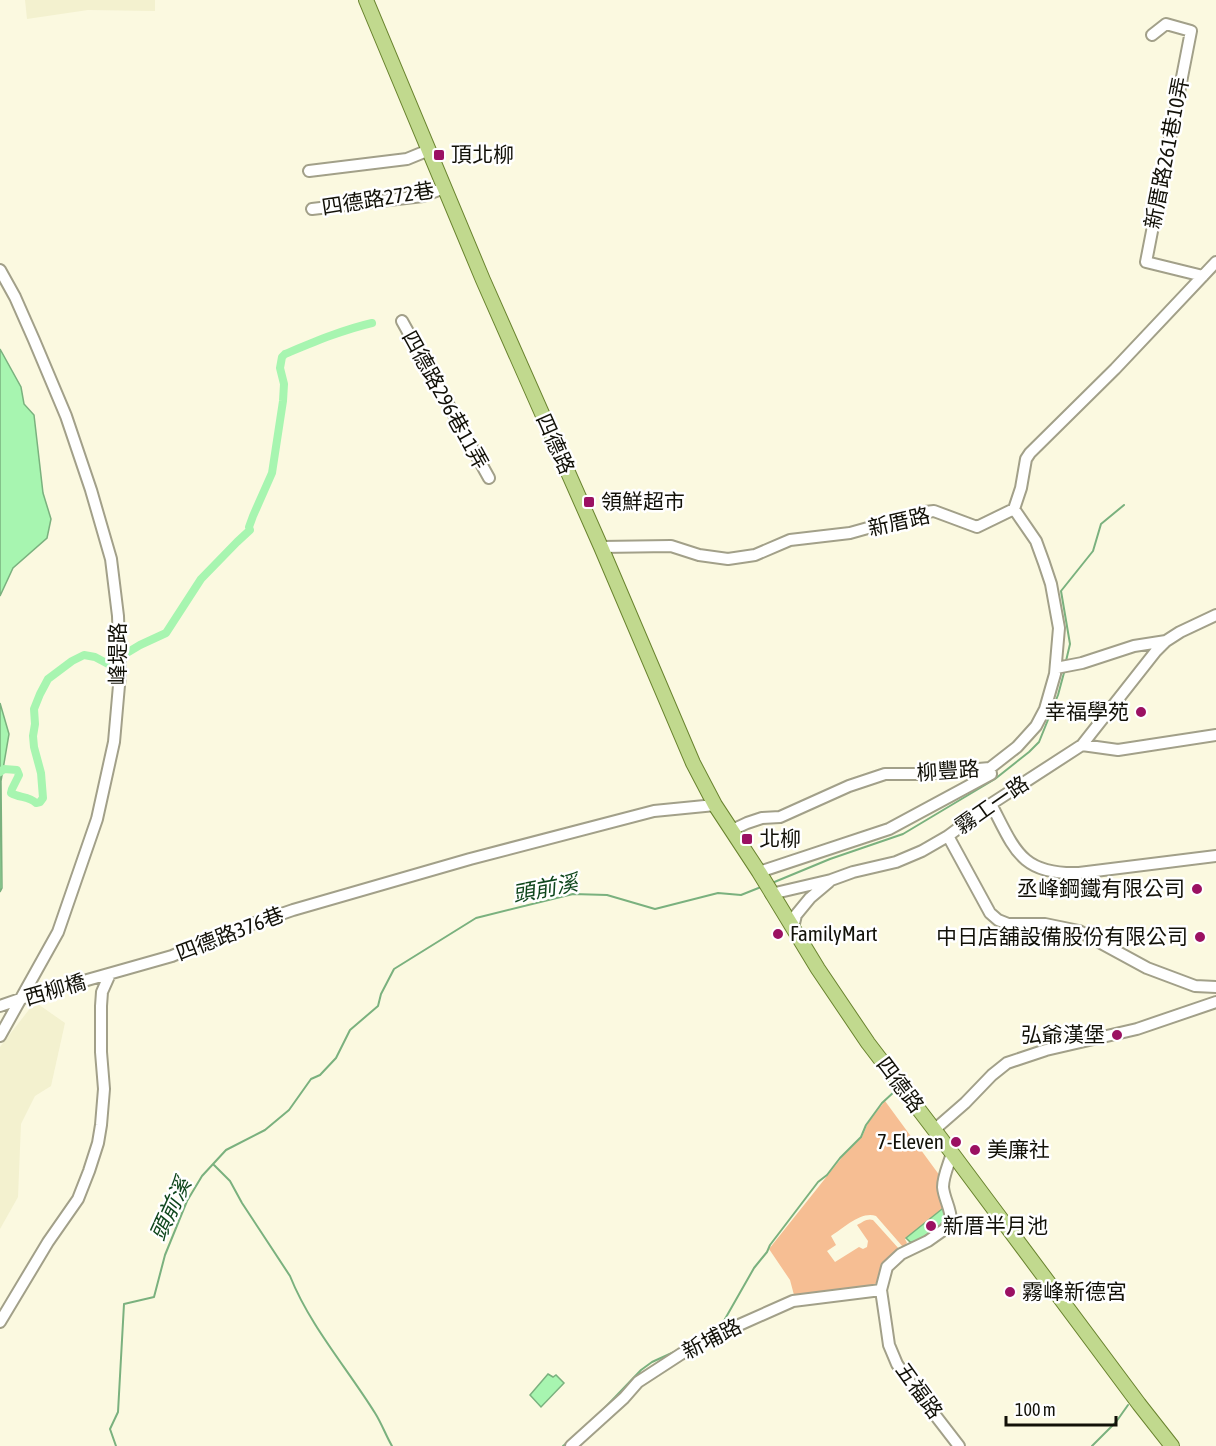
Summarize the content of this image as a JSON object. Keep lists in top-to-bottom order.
{
  "streets": {
    "main road": ["四德路"],
    "street": [
      "新厝路261巷10弄",
      "四德路272巷",
      "四德路296巷11弄",
      "新厝路",
      "峰堤路",
      "柳豐路",
      "霧工一路",
      "四德路376巷",
      "西柳橋",
      "新埔路",
      "五福路"
    ]
  },
  "crossings": [
    ["四德路272巷", "四德路"],
    ["四德路", "新厝路"],
    ["四德路", "柳豐路"],
    ["四德路", "霧工一路"],
    ["四德路", "四德路376巷"],
    ["四德路", "五福路"],
    ["新厝路", "柳豐路"],
    ["峰堤路", "西柳橋"],
    ["四德路376巷", "西柳橋"],
    ["新埔路", "五福路"]
  ],
  "water": ["頭前溪"],
  "places": {
    "transit": ["頂北柳", "領鮮超市", "北柳"],
    "other": [
      "幸福學苑",
      "丞峰鋼鐵有限公司",
      "FamilyMart",
      "中日店舖設備股份有限公司",
      "弘爺漢堡",
      "7-Eleven",
      "美廉社",
      "新厝半月池",
      "霧峰新德宮"
    ]
  },
  "scale_bar": "100 m"
}
